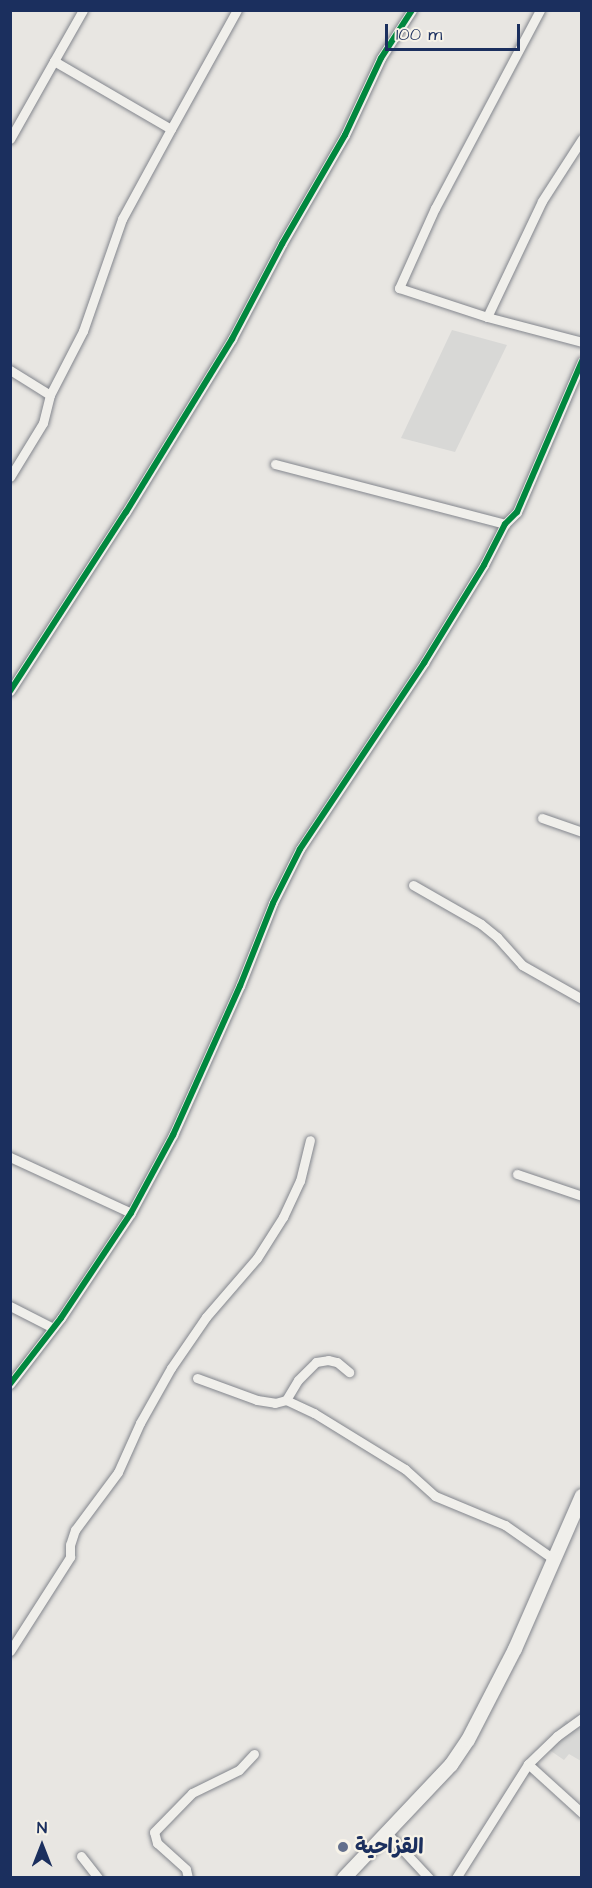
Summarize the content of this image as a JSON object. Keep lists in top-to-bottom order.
{
  "places": ["القزاحية"],
  "scale_bar": "100 m",
  "north": "top"
}
